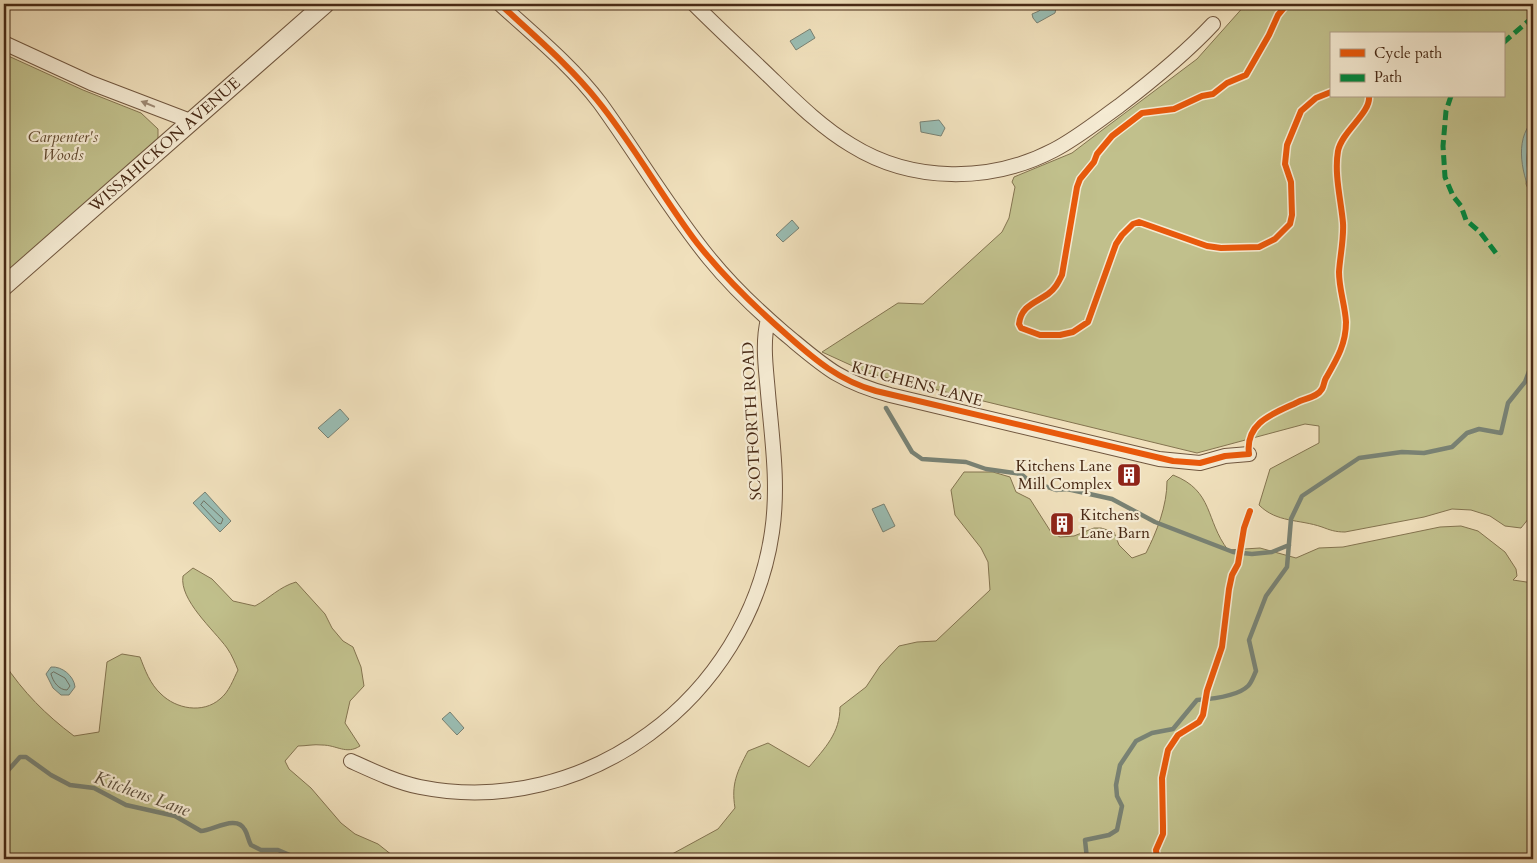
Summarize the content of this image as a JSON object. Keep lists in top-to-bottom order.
{
  "streets": {
    "street": ["WISSAHICKON AVENUE", "KITCHENS LANE", "SCOTFORTH ROAD"]
  },
  "crossings": [
    ["KITCHENS LANE", "SCOTFORTH ROAD"]
  ],
  "water": ["Kitchens Lane"],
  "parks": ["Carpenter's Woods"],
  "places": {
    "building": ["Kitchens Lane Mill Complex", "Kitchens Lane Barn"]
  },
  "legend": ["Cycle path", "Path"]
}
